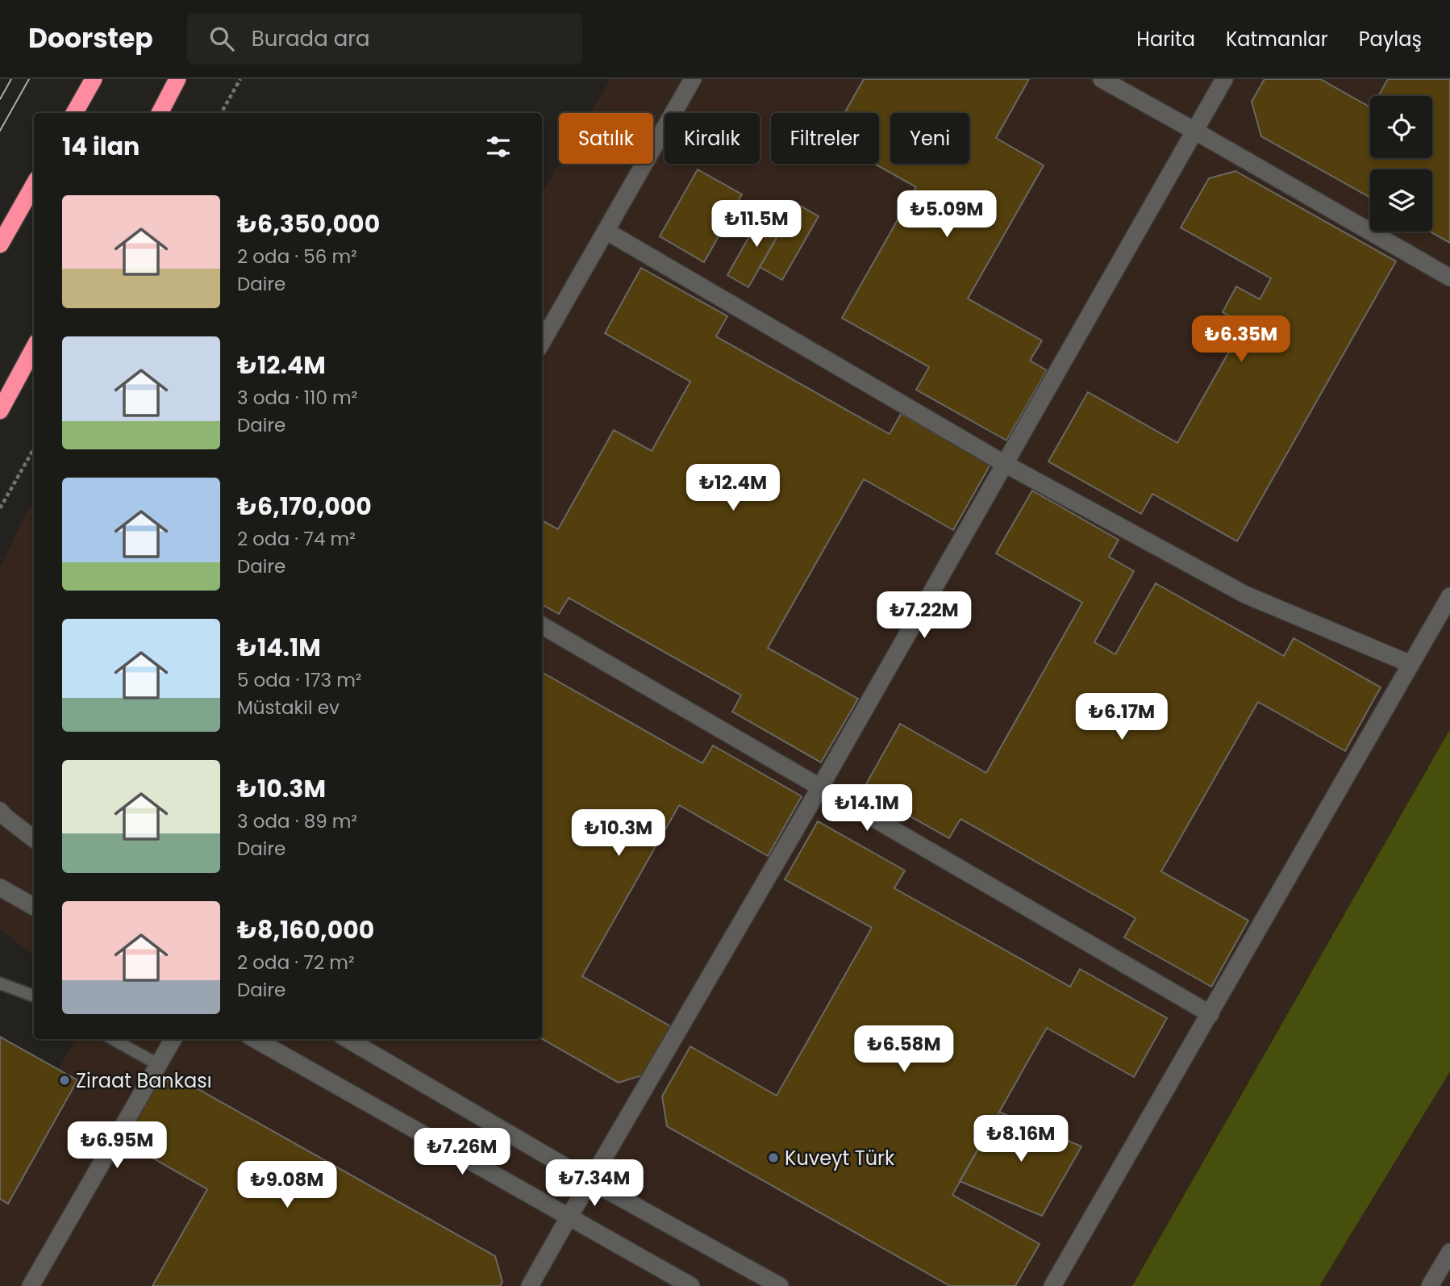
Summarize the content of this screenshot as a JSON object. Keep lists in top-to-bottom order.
{
  "places": ["Ziraat Bankası", "Kuveyt Türk"],
  "page": {
    "header": "Doorstep",
    "search": "Burada ara",
    "nav": ["Harita", "Katmanlar", "Paylaş"],
    "chip": [
      "Satılık",
      "Kiralık",
      "Filtreler",
      "Yeni"
    ],
    "heading": "14 ilan",
    "list": [
      {
        "name": "₺6,350,000",
        "note": "2 oda · 56 m² · Daire"
      },
      {
        "name": "₺12.4M",
        "note": "3 oda · 110 m² · Daire"
      },
      {
        "name": "₺6,170,000",
        "note": "2 oda · 74 m² · Daire"
      },
      {
        "name": "₺14.1M",
        "note": "5 oda · 173 m² · Müstakil ev"
      },
      {
        "name": "₺10.3M",
        "note": "3 oda · 89 m² · Daire"
      },
      {
        "name": "₺8,160,000",
        "note": "2 oda · 72 m² · Daire"
      }
    ],
    "price": [
      "₺5.09M",
      "₺11.5M",
      "₺6.35M",
      "₺12.4M",
      "₺7.22M",
      "₺6.17M",
      "₺14.1M",
      "₺10.3M",
      "₺6.58M",
      "₺8.16M",
      "₺6.95M",
      "₺7.26M",
      "₺7.34M",
      "₺9.08M"
    ]
  }
}
